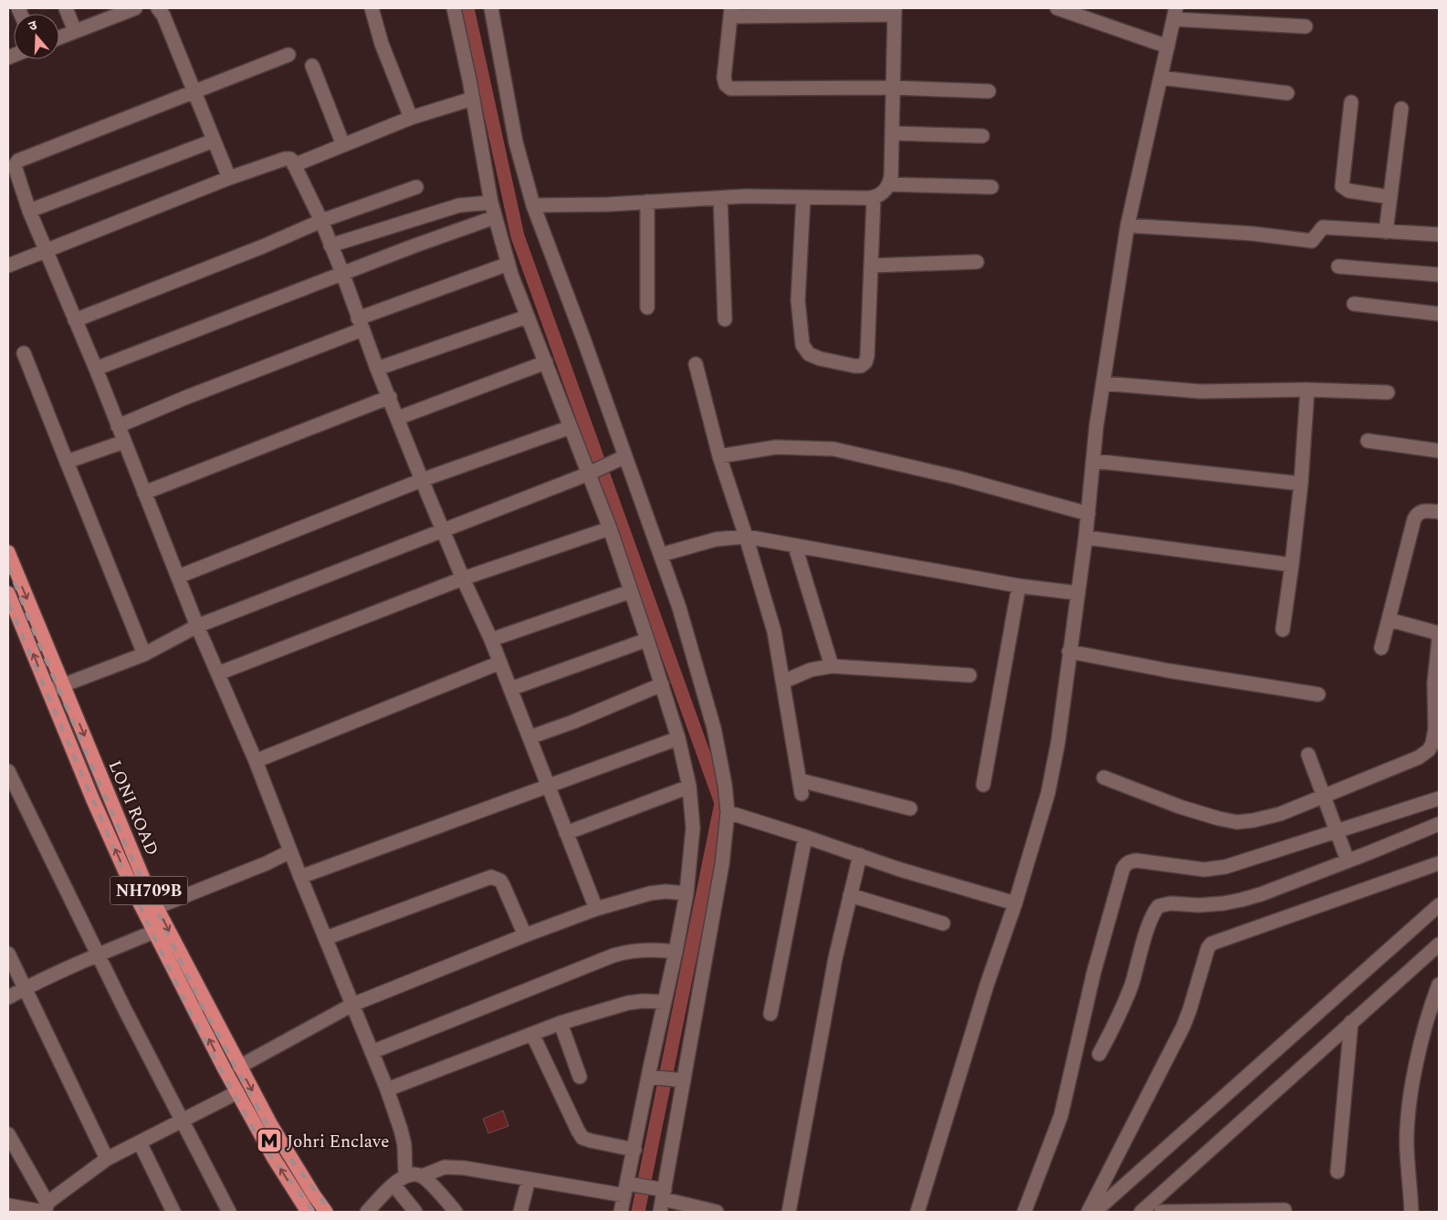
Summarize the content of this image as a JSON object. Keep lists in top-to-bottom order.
{
  "streets": {
    "highway": ["LONI ROAD", "NH709B"]
  },
  "places": {
    "metro station": ["Johri Enclave"]
  },
  "north": "top"
}
